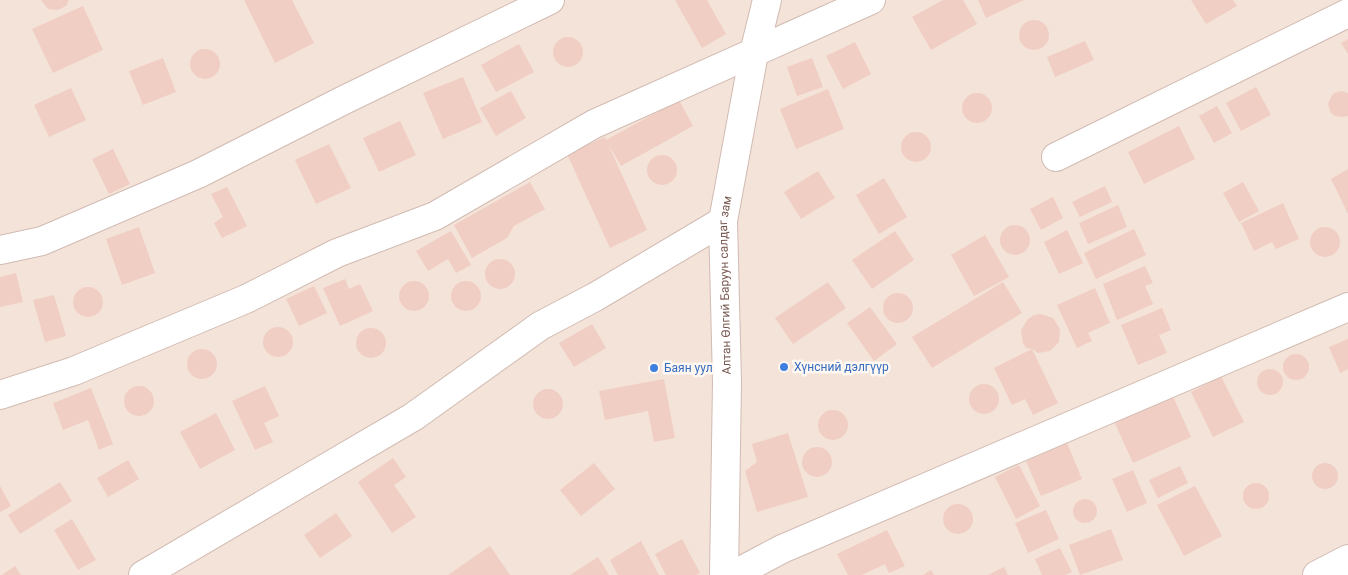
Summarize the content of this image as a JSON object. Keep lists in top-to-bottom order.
{
  "streets": {
    "street": ["Алтан Өлгий Баруун салдаг зам"]
  },
  "places": ["Хүнсний дэлгүүр", "Баян уул"]
}
